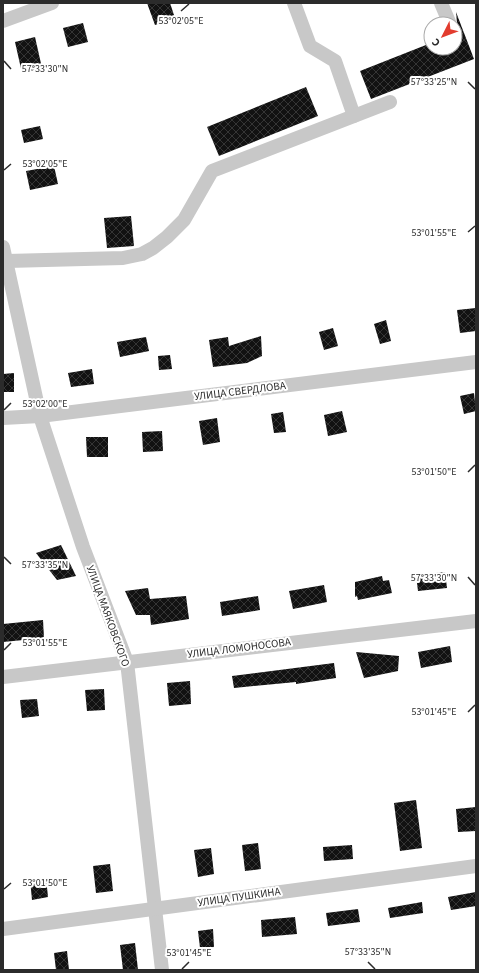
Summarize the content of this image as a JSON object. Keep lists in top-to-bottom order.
{
  "streets": {
    "street": [
      "УЛИЦА СВЕРДЛОВА",
      "УЛИЦА МАЯКОВСКОГО",
      "УЛИЦА ЛОМОНОСОВА",
      "УЛИЦА ПУШКИНА"
    ]
  },
  "crossings": [
    ["УЛИЦА СВЕРДЛОВА", "УЛИЦА МАЯКОВСКОГО"],
    ["УЛИЦА МАЯКОВСКОГО", "УЛИЦА ЛОМОНОСОВА"],
    ["УЛИЦА МАЯКОВСКОГО", "УЛИЦА ПУШКИНА"]
  ],
  "north": "bottom left",
  "coordinates": [
    "53°02'05\"E",
    "57°33'30\"N",
    "57°33'25\"N",
    "53°01'55\"E",
    "53°02'00\"E",
    "53°01'50\"E",
    "57°33'35\"N",
    "53°01'45\"E"
  ]
}
